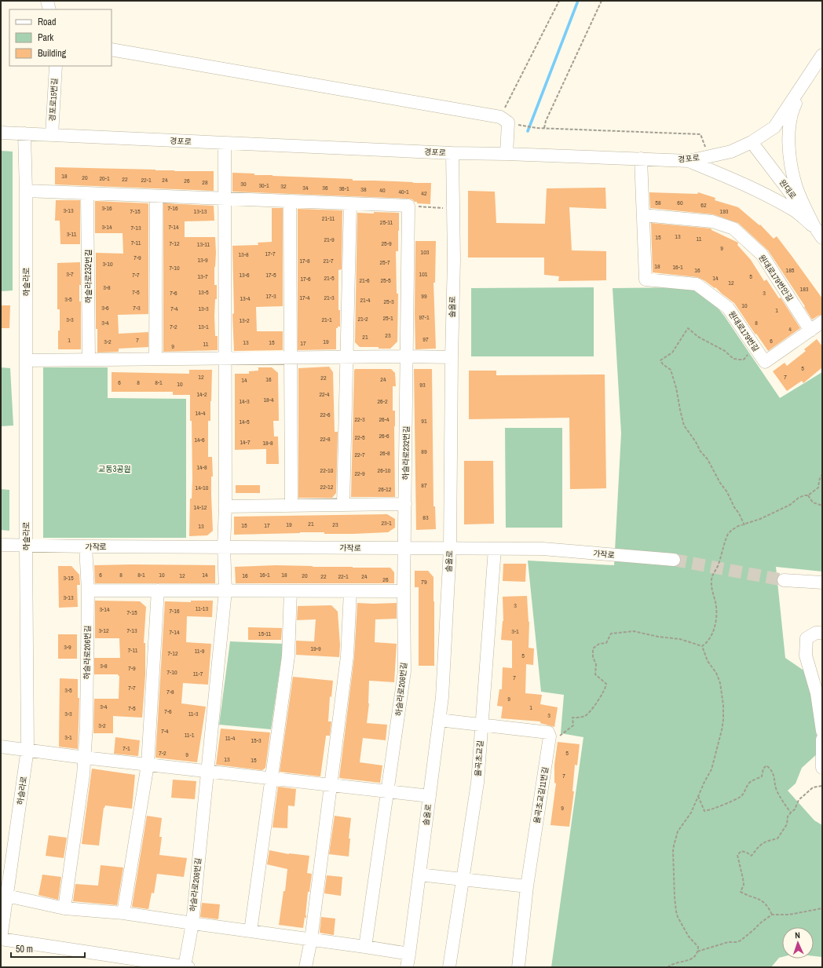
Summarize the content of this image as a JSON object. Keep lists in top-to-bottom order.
{
  "streets": {
    "street": [
      "경포로15번길",
      "경포로",
      "원대로",
      "하슬라로232번길",
      "원대로179번안길",
      "하슬라로",
      "솔올로",
      "원대로179번길",
      "가작로",
      "하슬라로206번길",
      "율곡초교길",
      "율곡초교길11번길"
    ]
  },
  "crossings": [
    ["경포로15번길", "경포로"],
    ["경포로", "원대로"],
    ["경포로", "하슬라로"],
    ["경포로", "솔올로"],
    ["경포로", "원대로179번길"],
    ["하슬라로232번길", "가작로"],
    ["하슬라로232번길", "하슬라로206번길"],
    ["원대로179번안길", "원대로179번길"],
    ["하슬라로", "가작로"],
    ["솔올로", "가작로"],
    ["가작로", "하슬라로206번길"],
    ["가작로", "율곡초교길"]
  ],
  "parks": ["교동3공원"],
  "house_numbers": [
    "18",
    "20",
    "20-1",
    "22",
    "22-1",
    "24",
    "26",
    "28",
    "30",
    "30-1",
    "32",
    "34",
    "36",
    "36-1",
    "38",
    "40",
    "40-1",
    "42",
    "58",
    "60",
    "62",
    "3-16",
    "7-16",
    "3-13",
    "7-15",
    "13-13",
    "193",
    "21-11",
    "25-11",
    "3-14",
    "7-14",
    "7-13",
    "3-11",
    "13",
    "15",
    "11",
    "21-9",
    "7-11",
    "7-12",
    "25-9",
    "13-11",
    "9",
    "103",
    "17-7",
    "13-8",
    "7-9",
    "13-9",
    "17-8",
    "21-7",
    "25-7",
    "3-10",
    "18",
    "16-1",
    "7-10",
    "16",
    "185",
    "3-7",
    "101",
    "7-7",
    "13-6",
    "17-5",
    "13-7",
    "5",
    "21-5",
    "14",
    "17-6",
    "21-6",
    "25-5",
    "12",
    "3-8",
    "183",
    "7-5",
    "13-5",
    "7-6",
    "3",
    "17-3",
    "99",
    "17-4",
    "21-3",
    "13-4",
    "3-5",
    "21-4",
    "25-3",
    "10",
    "3-6",
    "7-3",
    "7-4",
    "13-3",
    "1",
    "97-1",
    "25-1",
    "21-2",
    "3-3",
    "21-1",
    "13-2",
    "3-4",
    "8",
    "7-2",
    "13-1",
    "4",
    "23",
    "21",
    "97",
    "1",
    "7",
    "6",
    "3-2",
    "19",
    "13",
    "15",
    "17",
    "11",
    "9",
    "5",
    "12",
    "7",
    "22",
    "16",
    "24",
    "14",
    "6",
    "8",
    "8-1",
    "10",
    "93",
    "14-2",
    "22-4",
    "18-4",
    "14-3",
    "26-2",
    "14-4",
    "22-6",
    "22-3",
    "26-4",
    "91",
    "14-5",
    "26-6",
    "22-5",
    "22-8",
    "14-6",
    "14-7",
    "18-8",
    "89",
    "26-8",
    "22-7",
    "14-8",
    "22-10",
    "26-10",
    "22-9",
    "87",
    "22-12",
    "14-10",
    "26-12",
    "14-12",
    "83",
    "23-1",
    "21",
    "19",
    "23",
    "15",
    "17",
    "13",
    "6",
    "8",
    "8-1",
    "10",
    "14",
    "16-1",
    "18",
    "12",
    "16",
    "20",
    "22",
    "22-1",
    "24",
    "3-15",
    "26",
    "79",
    "3-13",
    "3",
    "11-13",
    "3-14",
    "7-16",
    "7-15",
    "3-12",
    "7-13",
    "3-1",
    "7-14",
    "15-11",
    "3-9",
    "19-9",
    "7-11",
    "11-9",
    "7-12",
    "5",
    "3-8",
    "7-9",
    "7-10",
    "11-7",
    "7",
    "7-7",
    "3-5",
    "7-8",
    "9",
    "3-4",
    "1",
    "7-5",
    "7-6",
    "3-3",
    "11-3",
    "3",
    "3-2",
    "7-4",
    "11-1",
    "3-1",
    "11-4",
    "15-3",
    "7-1",
    "7-2",
    "5",
    "9",
    "13",
    "15",
    "7",
    "9"
  ],
  "legend": ["Road", "Park", "Building"],
  "scale_bar": "50 m",
  "north": "top"
}
